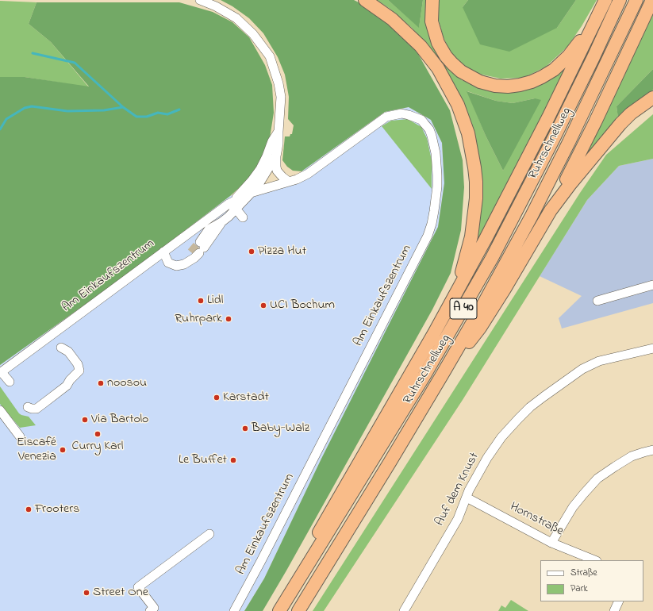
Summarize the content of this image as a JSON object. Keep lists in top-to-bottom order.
{
  "streets": {
    "highway": ["Ruhrschnellweg", "A 40"],
    "street": ["Am Einkaufszentrum", "Auf dem Knust", "Hornstraße"]
  },
  "crossings": [
    ["Auf dem Knust", "Hornstraße"]
  ],
  "places": [
    "Pizza Hut",
    "Lidl",
    "UCI Bochum",
    "Ruhrpark",
    "noosou",
    "Karstadt",
    "Via Bartolo",
    "Baby-Walz",
    "Curry Karl",
    "Eiscafé Venezia",
    "Le Buffet",
    "Frooters",
    "Street One"
  ],
  "legend": ["Straße", "Park"]
}
